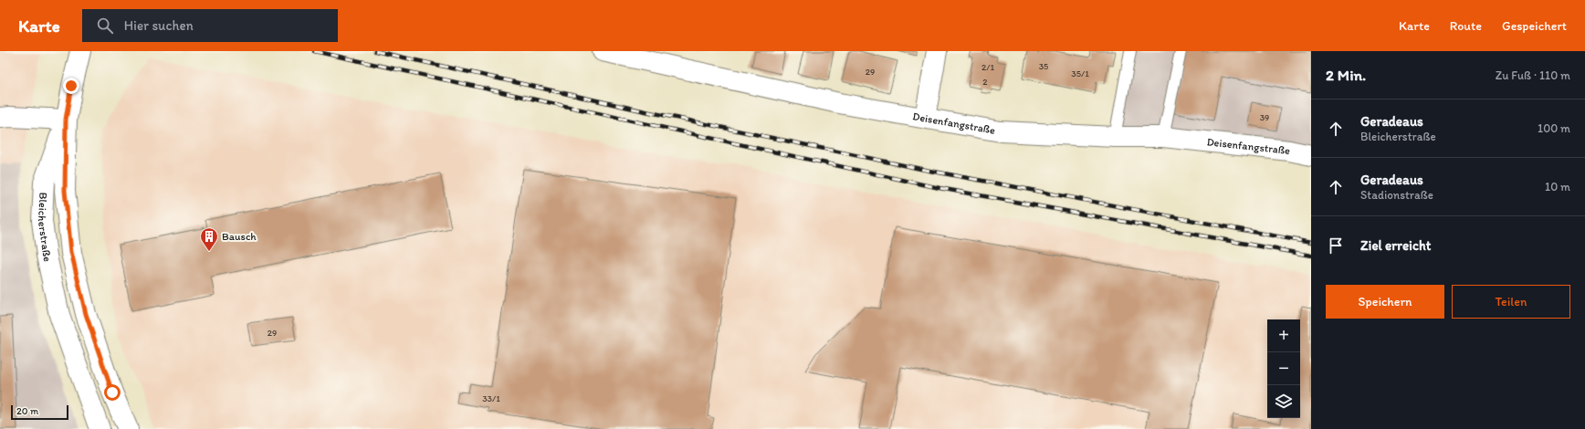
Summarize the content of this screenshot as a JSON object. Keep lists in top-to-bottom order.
{
  "streets": {
    "street": ["Deisenfangstraße", "Bleicherstraße"]
  },
  "places": {
    "building": ["Bausch"]
  },
  "house_numbers": [
    "35",
    "2/1",
    "29",
    "35/1",
    "2",
    "39",
    "29",
    "33/1"
  ],
  "scale_bar": "20 m",
  "page": {
    "header": "Karte",
    "search": "Hier suchen",
    "nav": ["Karte", "Route", "Gespeichert"],
    "heading": ["2 Min.", "Zu Fuß · 110 m"],
    "list": [
      ["Geradeaus", "Bleicherstraße", "100 m"],
      ["Geradeaus", "Stadionstraße", "10 m"],
      "Ziel erreicht"
    ],
    "buttons": ["Speichern", "Teilen"],
    "map_buttons": ["+", "−"],
    "scale": "20 m"
  }
}
